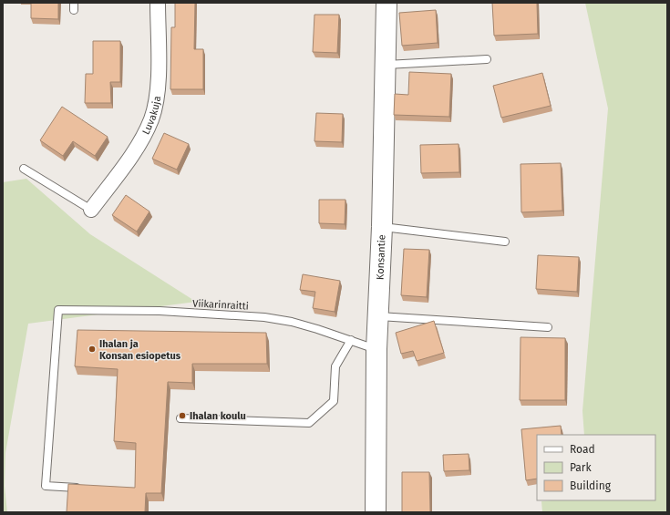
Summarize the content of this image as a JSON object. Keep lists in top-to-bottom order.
{
  "streets": {
    "street": ["Luvakuja", "Konsantie"],
    "lane": ["Viikarinraitti"]
  },
  "crossings": [
    ["Konsantie", "Viikarinraitti"]
  ],
  "places": ["Ihalan ja Konsan esiopetus", "Ihalan koulu"],
  "legend": ["Road", "Park", "Building"]
}
